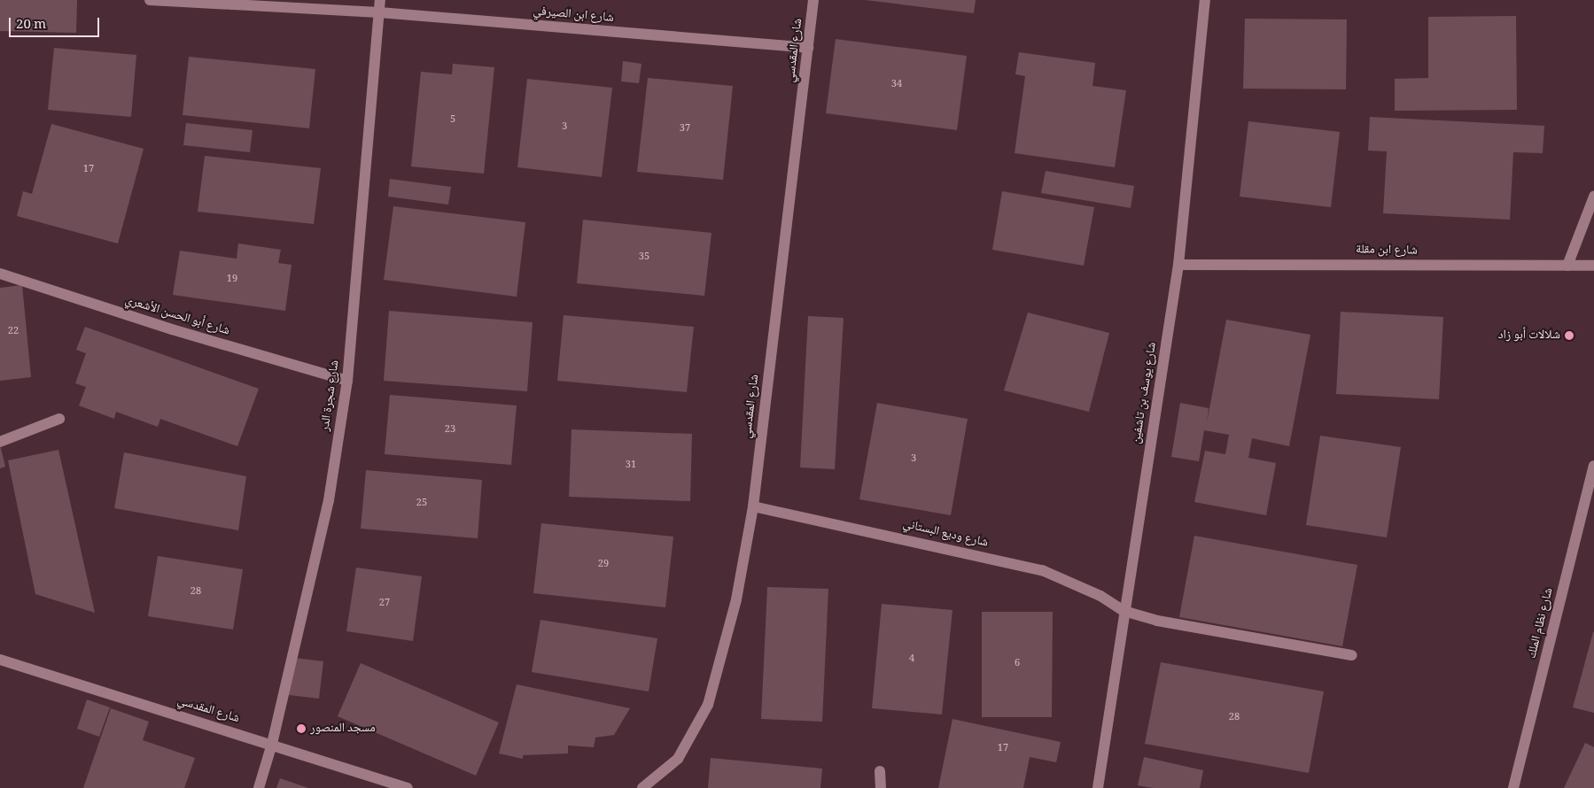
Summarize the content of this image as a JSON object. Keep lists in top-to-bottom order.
{
  "streets": {
    "street": [
      "شارع ابن الصيرفي",
      "شارع المقدسي",
      "شارع ابن مقلة",
      "شارع أبو الحسن الأشعري",
      "شارع يوسف بن تاشفين",
      "شارع شجرة الدر",
      "شارع وديع البستاني",
      "شارع نظام الملك"
    ]
  },
  "crossings": [
    ["شارع ابن الصيرفي", "شارع المقدسي"],
    ["شارع ابن الصيرفي", "شارع شجرة الدر"],
    ["شارع المقدسي", "شارع شجرة الدر"],
    ["شارع المقدسي", "شارع وديع البستاني"],
    ["شارع ابن مقلة", "شارع يوسف بن تاشفين"],
    ["شارع أبو الحسن الأشعري", "شارع شجرة الدر"],
    ["شارع يوسف بن تاشفين", "شارع وديع البستاني"]
  ],
  "places": ["شلالات أبو زاد", "مسجد المنصور"],
  "house_numbers": [
    "34",
    "5",
    "3",
    "37",
    "17",
    "35",
    "19",
    "22",
    "23",
    "3",
    "31",
    "25",
    "29",
    "28",
    "27",
    "4",
    "6",
    "28",
    "17"
  ],
  "scale_bar": "20 m"
}
